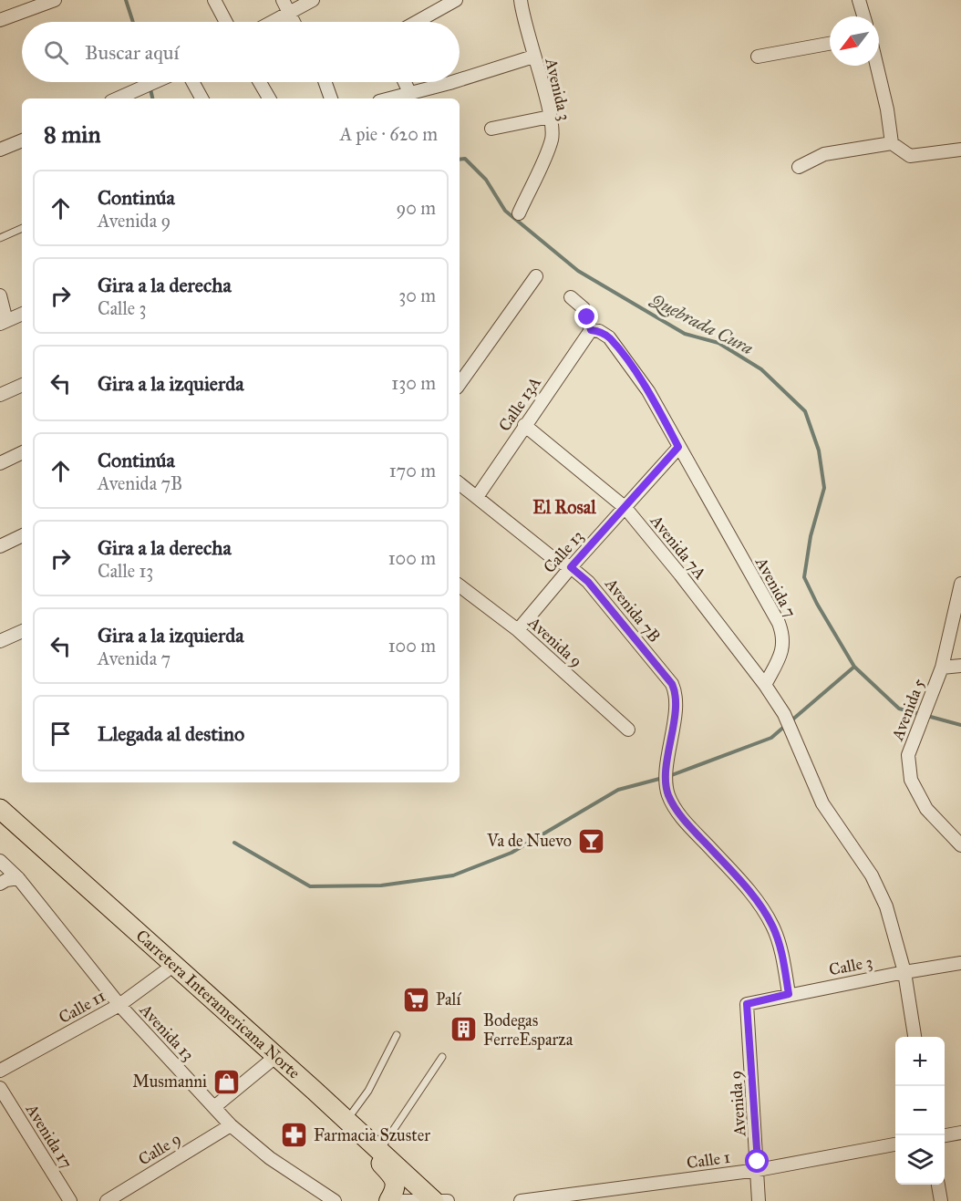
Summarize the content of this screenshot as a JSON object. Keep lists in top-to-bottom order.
{
  "streets": {
    "highway": ["Carretera Interamericana Norte"],
    "street": [
      "Avenida 3",
      "Calle 13A",
      "Avenida 7A",
      "Calle 13",
      "Avenida 7",
      "Avenida 7B",
      "Avenida 9",
      "Avenida 5",
      "Calle 3",
      "Calle 11",
      "Avenida 13",
      "Avenida 17",
      "Calle 9",
      "Calle 1"
    ]
  },
  "crossings": [
    ["Calle 13A", "Avenida 7A"],
    ["Calle 13A", "Avenida 7"],
    ["Calle 13A", "Avenida 7B"],
    ["Avenida 7A", "Calle 13"],
    ["Avenida 7A", "Avenida 7"],
    ["Calle 13", "Avenida 7"],
    ["Calle 13", "Avenida 7B"],
    ["Calle 13", "Avenida 9"],
    ["Avenida 7B", "Calle 3"],
    ["Avenida 9", "Calle 3"],
    ["Avenida 9", "Calle 1"],
    ["Carretera Interamericana Norte", "Calle 11"],
    ["Calle 11", "Avenida 13"],
    ["Avenida 13", "Calle 9"]
  ],
  "districts": ["El Rosal"],
  "water": ["Quebrada Cura"],
  "places": {
    "bar": ["Va de Nuevo"],
    "supermarket": ["Palí"],
    "building": ["Bodegas FerreEsparza"],
    "shop": ["Musmanni"],
    "pharmacy": ["Farmacia Szuster"]
  },
  "north": "bottom left",
  "page": {
    "search": "Buscar aquí",
    "heading": ["8 min", "A pie · 620 m"],
    "list": [
      ["Continúa", "Avenida 9", "90 m"],
      ["Gira a la derecha", "Calle 3", "30 m"],
      ["Gira a la izquierda", "130 m"],
      ["Continúa", "Avenida 7B", "170 m"],
      ["Gira a la derecha", "Calle 13", "100 m"],
      ["Gira a la izquierda", "Avenida 7", "100 m"],
      "Llegada al destino"
    ],
    "map_buttons": ["+", "−"]
  }
}
